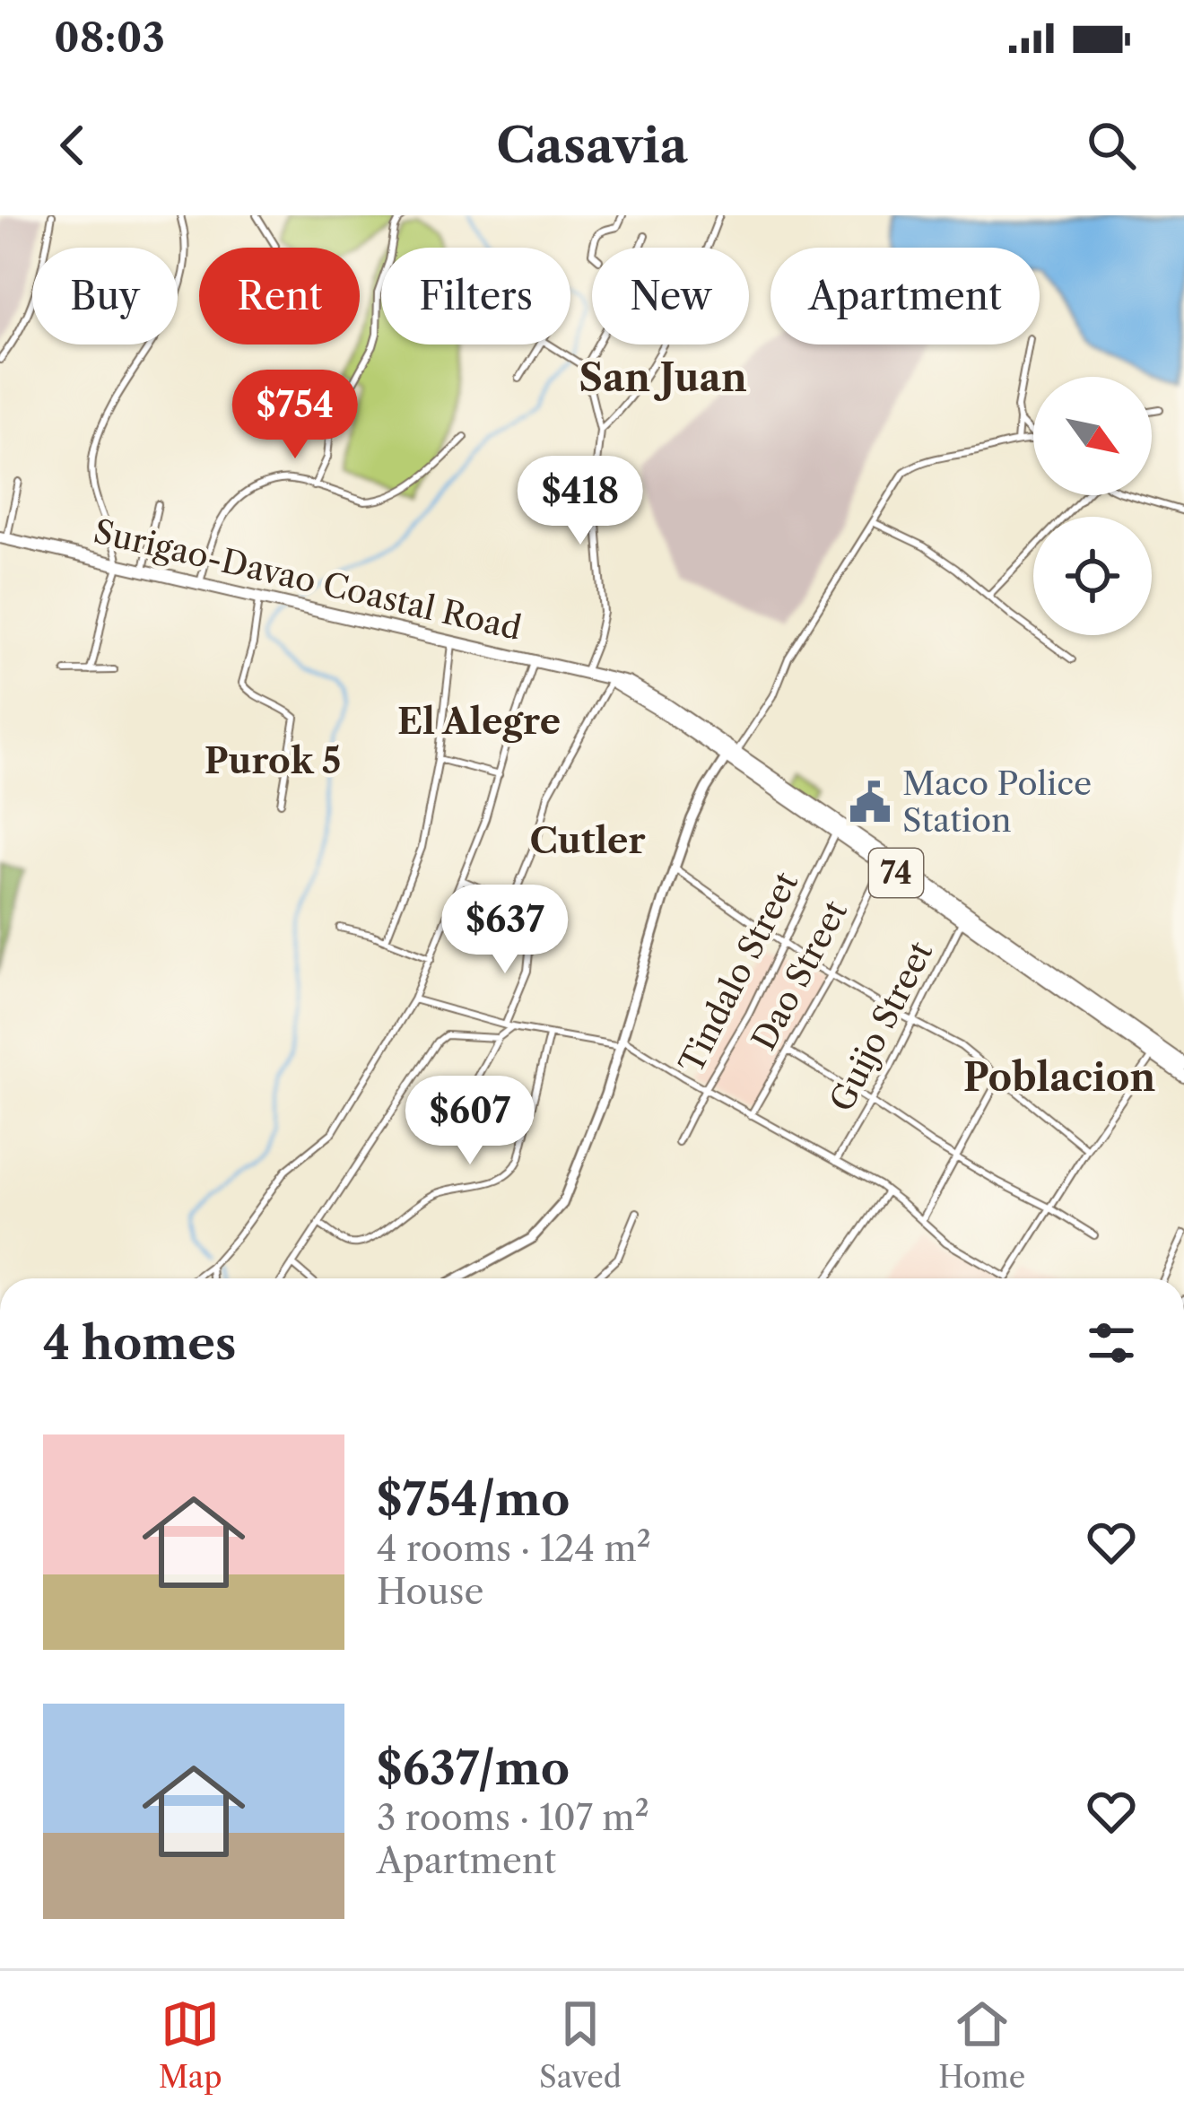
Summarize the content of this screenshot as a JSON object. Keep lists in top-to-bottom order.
{
  "streets": {
    "highway": ["Surigao-Davao Coastal Road", "74"],
    "street": ["Tindalo Street", "Dao Street", "Guijo Street"]
  },
  "crossings": [
    ["Surigao-Davao Coastal Road", "Tindalo Street"],
    ["Surigao-Davao Coastal Road", "Dao Street"],
    ["Surigao-Davao Coastal Road", "Guijo Street"]
  ],
  "districts": [
    "San Juan",
    "El Alegre",
    "Purok 5",
    "Cutler",
    "Poblacion"
  ],
  "places": {
    "public building": ["Maco Police Station"]
  },
  "north": "bottom right",
  "page": {
    "status": "08:03",
    "header": "Casavia",
    "chip": [
      "Buy",
      "Rent",
      "Filters",
      "New",
      "Apartment"
    ],
    "price": [
      "$754",
      "$418",
      "$637",
      "$607"
    ],
    "heading": "4 homes",
    "list": [
      {
        "name": "$754/mo",
        "note": "4 rooms · 124 m² · House"
      },
      {
        "name": "$637/mo",
        "note": "3 rooms · 107 m² · Apartment"
      }
    ],
    "tabs": ["Map", "Saved", "Home"]
  }
}
